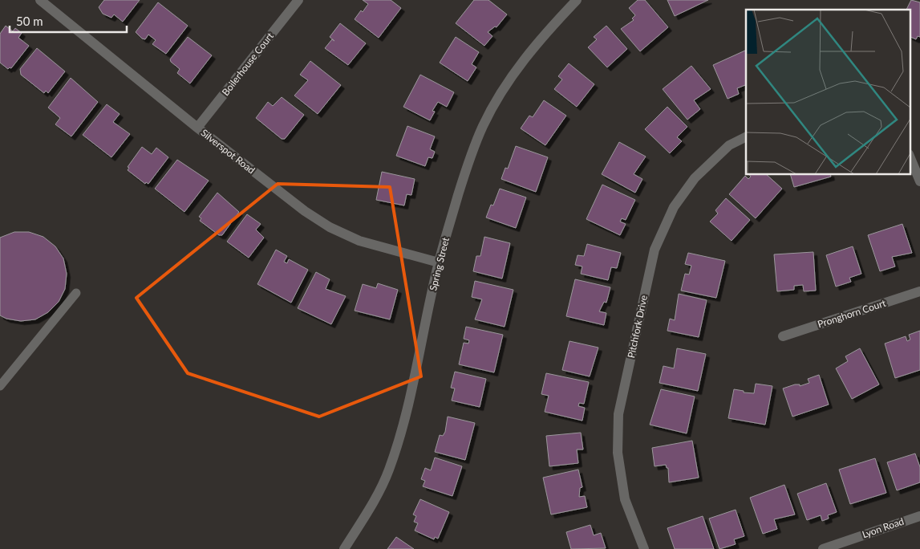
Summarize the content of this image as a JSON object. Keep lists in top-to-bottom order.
{
  "streets": {
    "street": [
      "Boilerhouse Court",
      "Silverspot Road",
      "Spring Street",
      "Pronghorn Court",
      "Pitchfork Drive",
      "Lyon Road"
    ]
  },
  "crossings": [
    ["Boilerhouse Court", "Silverspot Road"],
    ["Silverspot Road", "Spring Street"]
  ],
  "scale_bar": "50 m"
}
